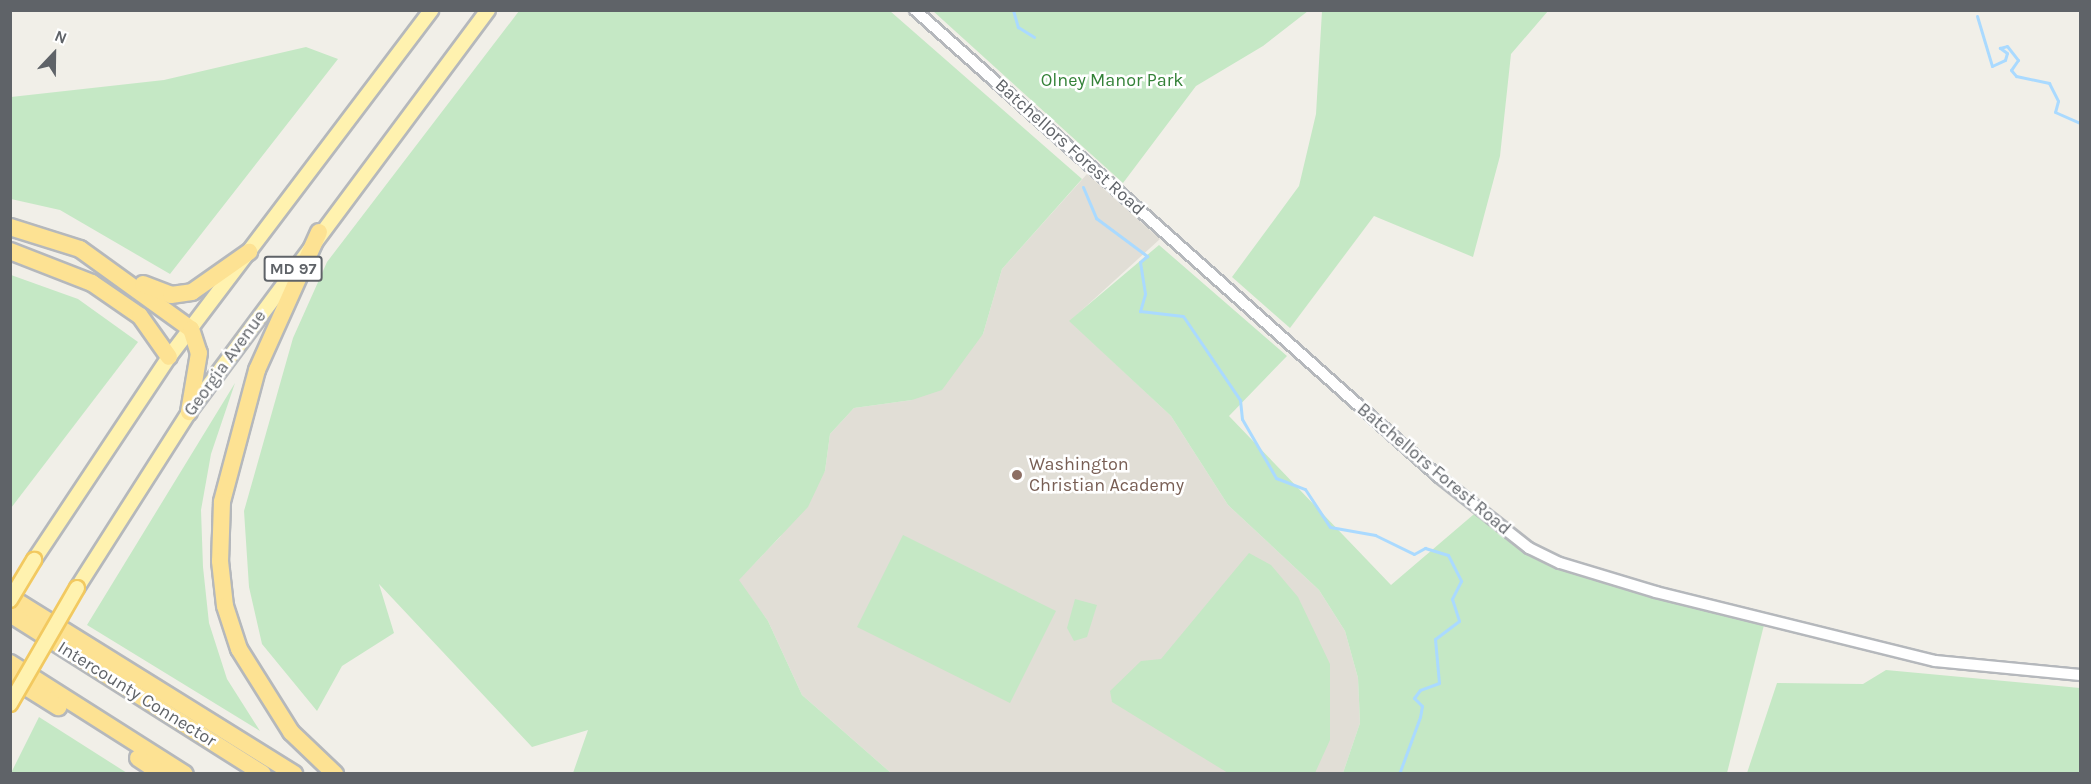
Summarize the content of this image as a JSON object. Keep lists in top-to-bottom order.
{
  "streets": {
    "highway": ["Intercounty Connector"],
    "main road": ["MD 97", "Georgia Avenue"],
    "street": ["Batchellors Forest Road"]
  },
  "parks": ["Olney Manor Park"],
  "places": ["Washington Christian Academy"],
  "north": "top"
}
